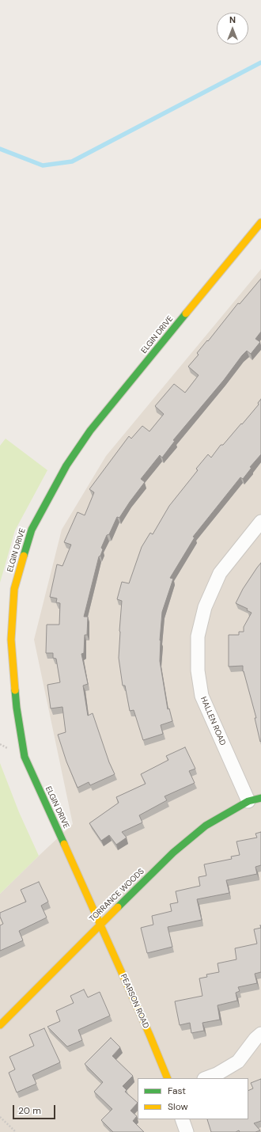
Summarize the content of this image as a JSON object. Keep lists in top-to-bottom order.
{
  "streets": {
    "street": [
      "ELGIN DRIVE",
      "HALLEN ROAD",
      "TORRANCE WOODS",
      "PEARSON ROAD"
    ]
  },
  "crossings": [
    ["ELGIN DRIVE", "TORRANCE WOODS"],
    ["ELGIN DRIVE", "PEARSON ROAD"],
    ["HALLEN ROAD", "TORRANCE WOODS"],
    ["TORRANCE WOODS", "PEARSON ROAD"]
  ],
  "legend": ["Fast", "Slow"],
  "scale_bar": "20 m",
  "north": "top"
}
